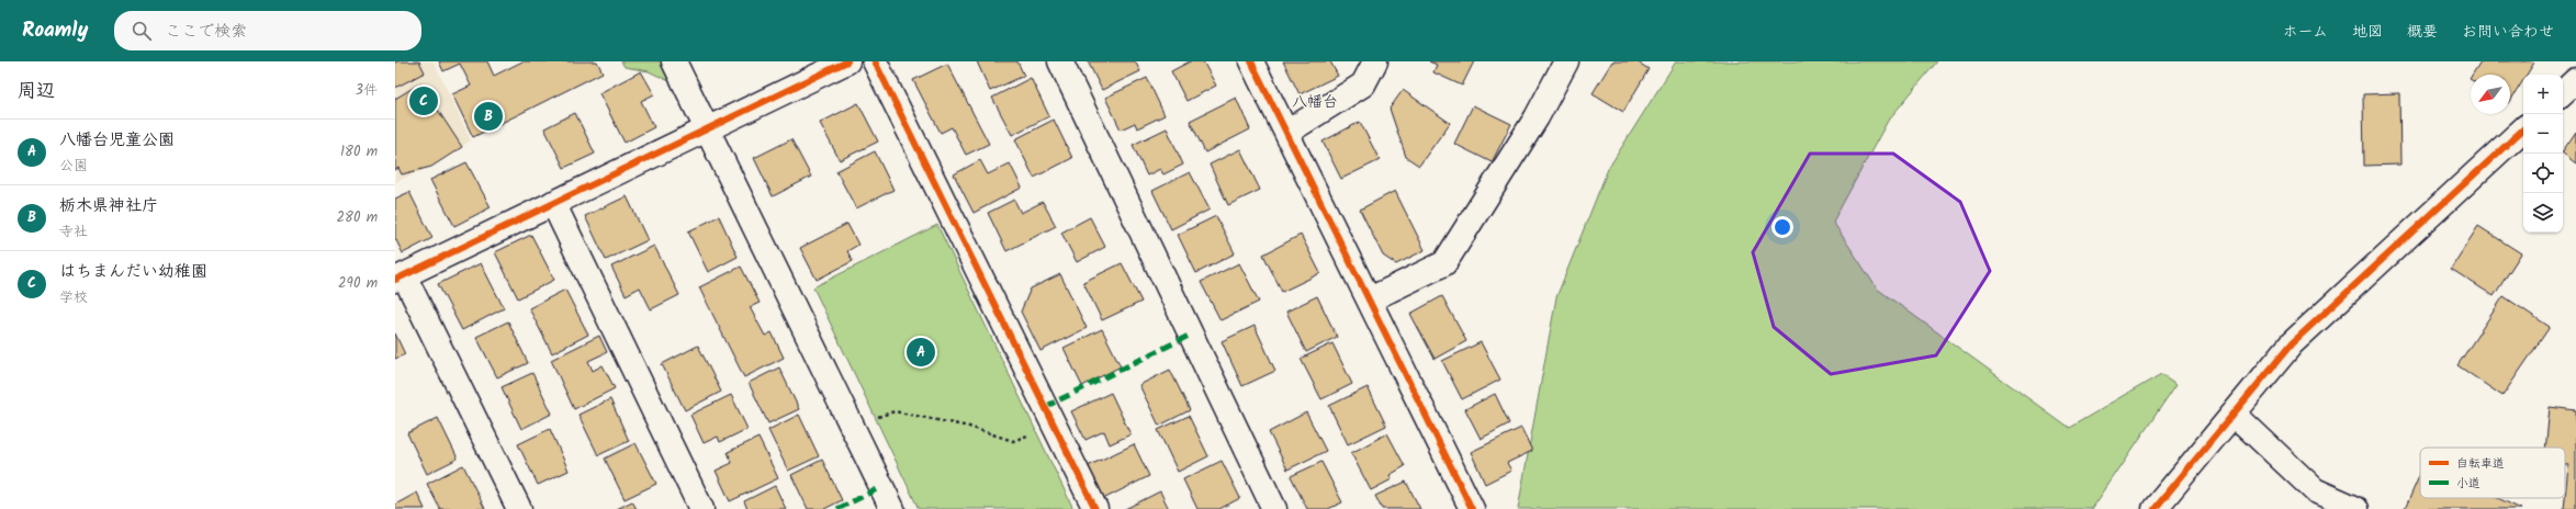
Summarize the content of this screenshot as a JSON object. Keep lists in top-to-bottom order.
{
  "districts": ["八幡台"],
  "legend": ["自転車道", "小道"],
  "north": "bottom left",
  "page": {
    "header": "Roamly",
    "search": "ここで検索",
    "nav": [
      "ホーム",
      "地図",
      "概要",
      "お問い合わせ"
    ],
    "heading": ["周辺", "3件"],
    "map_buttons": ["+", "−"],
    "pins": ["C", "B", "A"],
    "list": [
      {
        "mark": "A",
        "name": "八幡台児童公園",
        "note": "公園",
        "value": "180 m"
      },
      {
        "mark": "B",
        "name": "栃木県神社庁",
        "note": "寺社",
        "value": "280 m"
      },
      {
        "mark": "C",
        "name": "はちまんだい幼稚園",
        "note": "学校",
        "value": "290 m"
      }
    ]
  }
}
